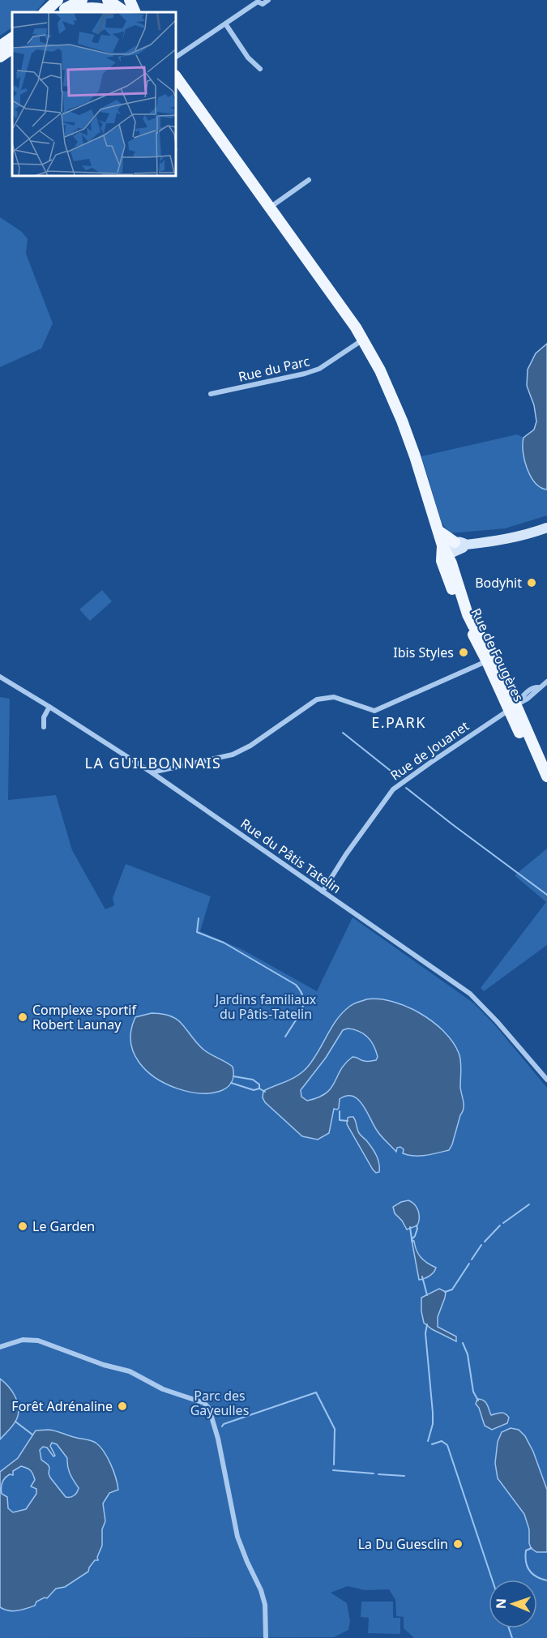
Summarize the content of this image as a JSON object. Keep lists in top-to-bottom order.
{
  "streets": {
    "main road": ["Rue de Fougères"],
    "street": ["Rue du Parc", "Rue de Jouanet", "Rue du Pâtis Tatelin"]
  },
  "crossings": [
    ["Rue de Fougères", "Rue de Jouanet"],
    ["Rue de Jouanet", "Rue du Pâtis Tatelin"]
  ],
  "districts": ["E.PARK", "LA GUILBONNAIS"],
  "parks": ["Jardins familiaux du Pâtis-Tatelin", "Parc des Gayeulles"],
  "places": [
    "Bodyhit",
    "Ibis Styles",
    "Complexe sportif Robert Launay",
    "Le Garden",
    "Forêt Adrénaline",
    "La Du Guesclin"
  ],
  "north": "left"
}
